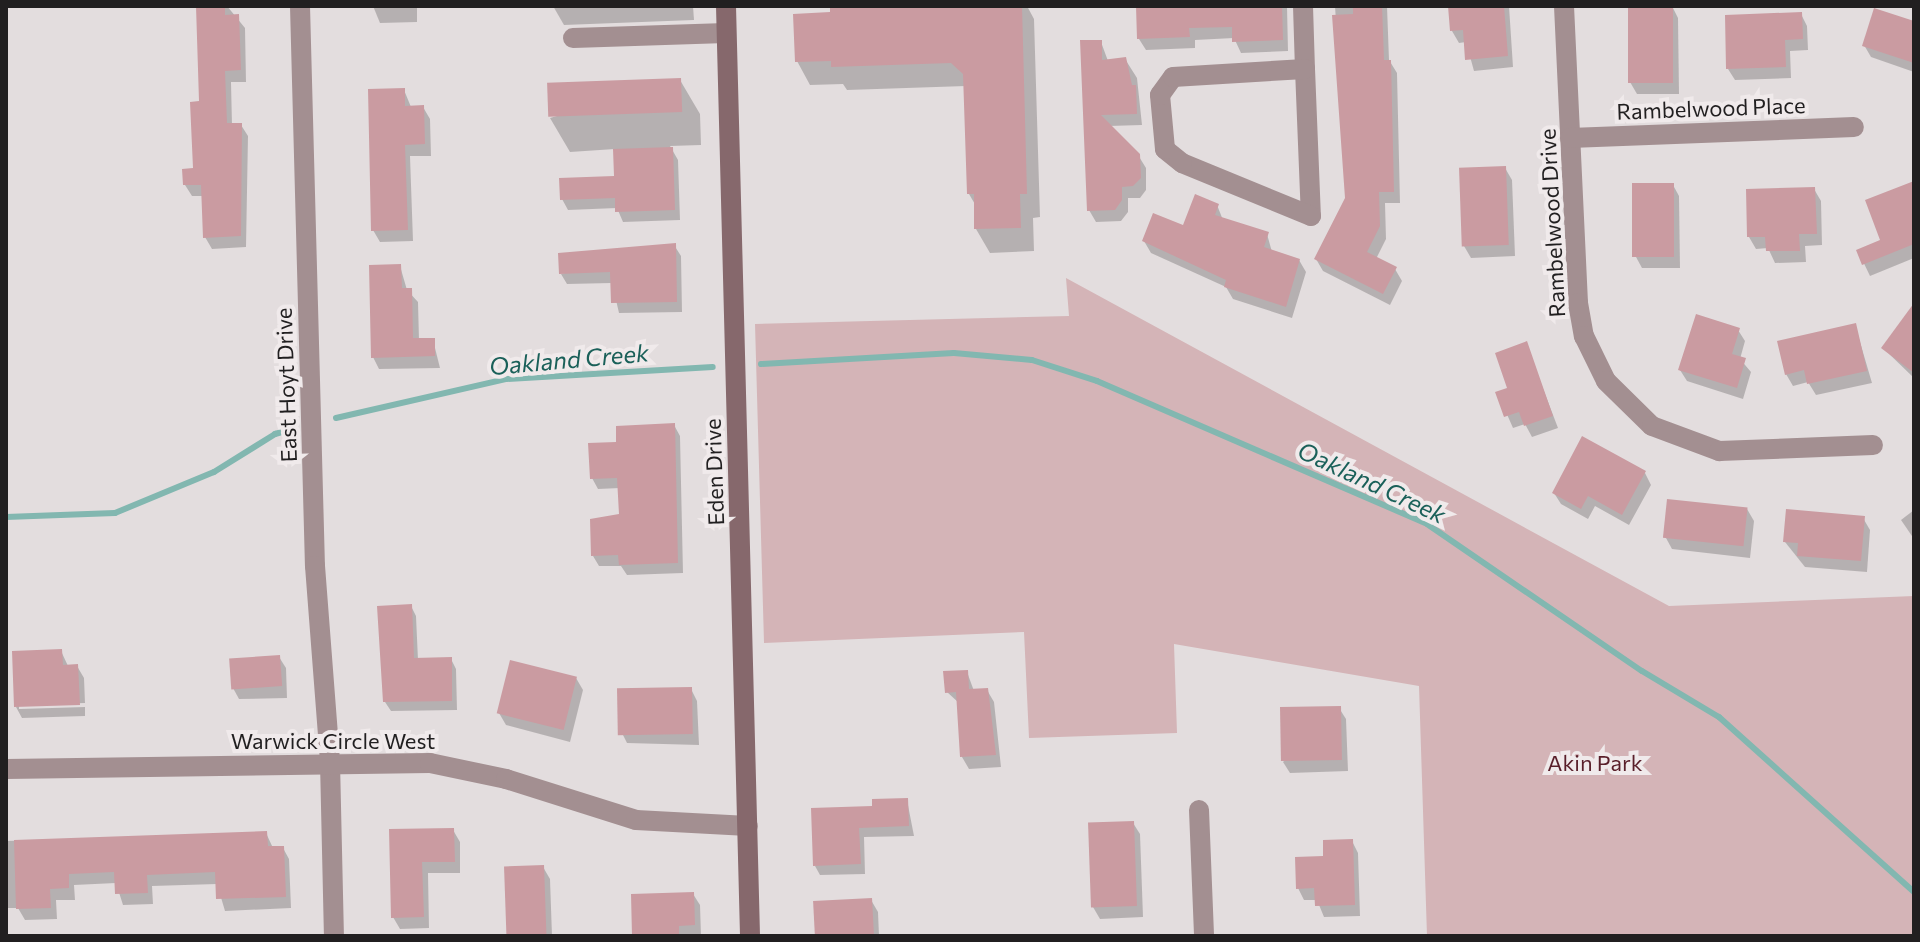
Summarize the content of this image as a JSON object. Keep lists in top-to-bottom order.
{
  "streets": {
    "street": [
      "Rambelwood Place",
      "Rambelwood Drive",
      "East Hoyt Drive",
      "Eden Drive",
      "Warwick Circle West"
    ]
  },
  "crossings": [
    ["Rambelwood Place", "Rambelwood Drive"],
    ["East Hoyt Drive", "Warwick Circle West"],
    ["Eden Drive", "Warwick Circle West"]
  ],
  "water": ["Oakland Creek"],
  "parks": ["Akin Park"]
}
